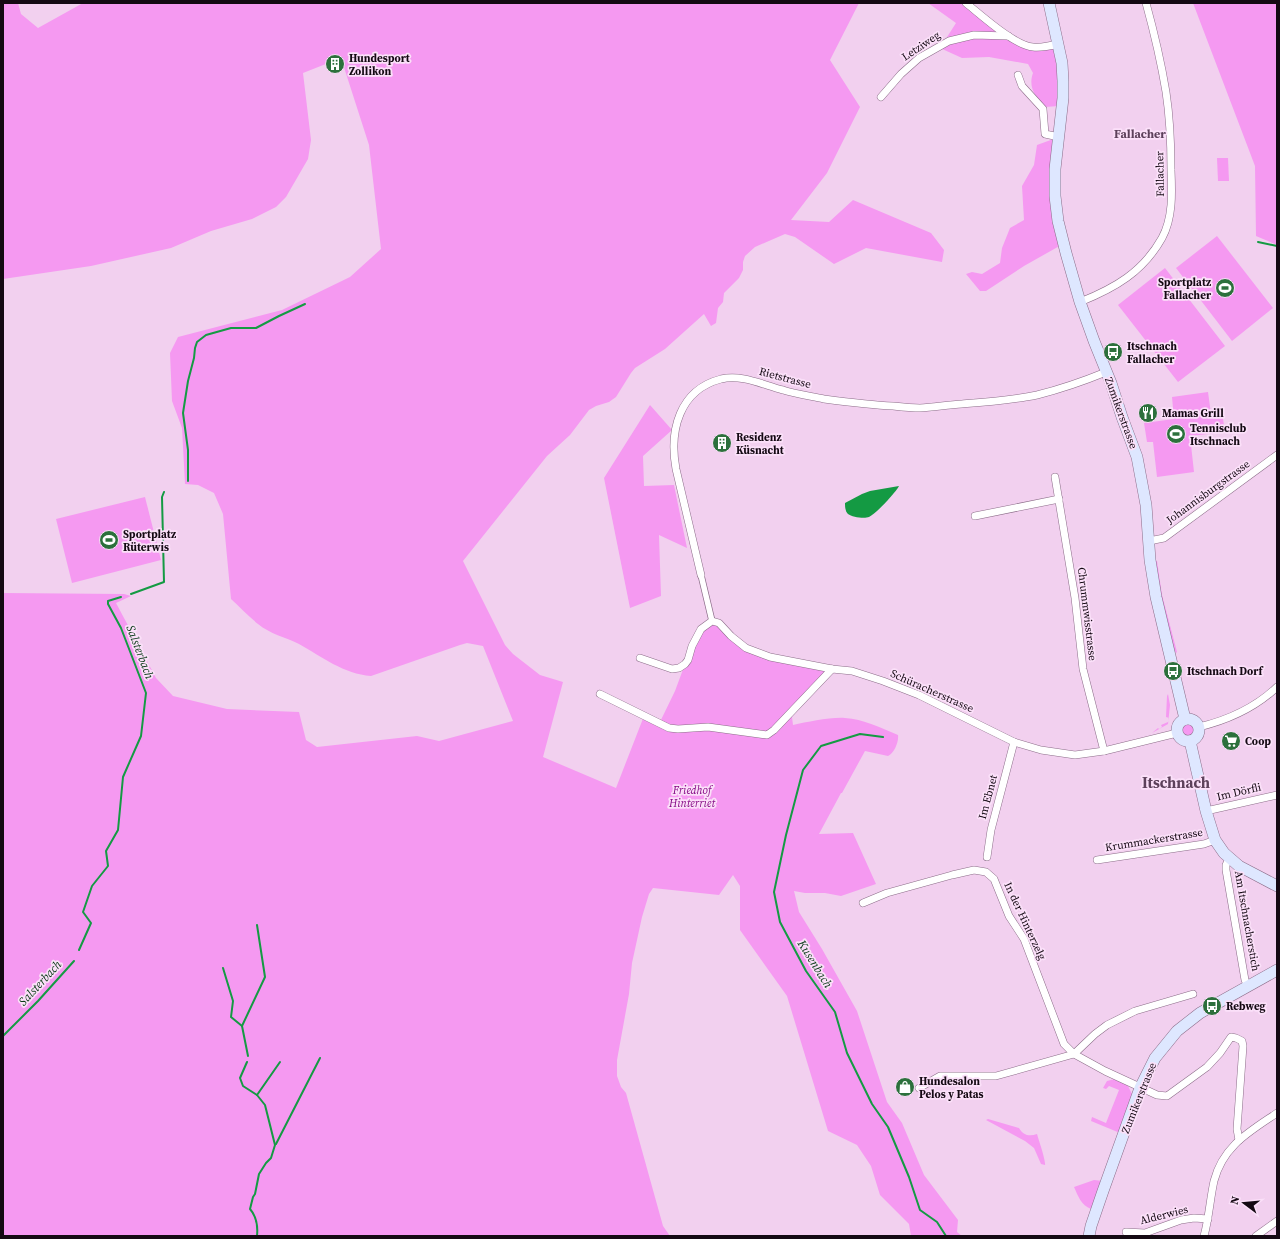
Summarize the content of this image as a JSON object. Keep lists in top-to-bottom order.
{
  "streets": {
    "main road": ["Zumikerstrasse"],
    "street": [
      "Letziweg",
      "Fallacher",
      "Rietstrasse",
      "Johannisburgstrasse",
      "Chrummwisstrasse",
      "Schüracherstrasse",
      "Im Dörfli",
      "Im Ebnet",
      "Krummackerstrasse",
      "In der Hinterzelg",
      "Am Itschnacherstich",
      "Alderwies"
    ]
  },
  "crossings": [
    ["Fallacher", "Zumikerstrasse"],
    ["Rietstrasse", "Zumikerstrasse"],
    ["Rietstrasse", "Schüracherstrasse"],
    ["Zumikerstrasse", "Johannisburgstrasse"],
    ["Zumikerstrasse", "Schüracherstrasse"],
    ["Zumikerstrasse", "Am Itschnacherstich"],
    ["Chrummwisstrasse", "Schüracherstrasse"],
    ["Schüracherstrasse", "Im Ebnet"]
  ],
  "districts": ["Fallacher", "Itschnach"],
  "water": ["Salsterbach", "Kusenbach"],
  "parks": ["Friedhof Hinterriet"],
  "places": {
    "building": ["Hundesport Zollikon", "Residenz Küsnacht"],
    "sports": ["Sportplatz Fallacher", "Tennisclub Itschnach", "Sportplatz Rüterwis"],
    "bus stop": ["Itschnach Fallacher", "Itschnach Dorf", "Rebweg"],
    "restaurant": ["Mamas Grill"],
    "supermarket": ["Coop"],
    "shop": ["Hundesalon Pelos y Patas"]
  },
  "north": "left"
}
